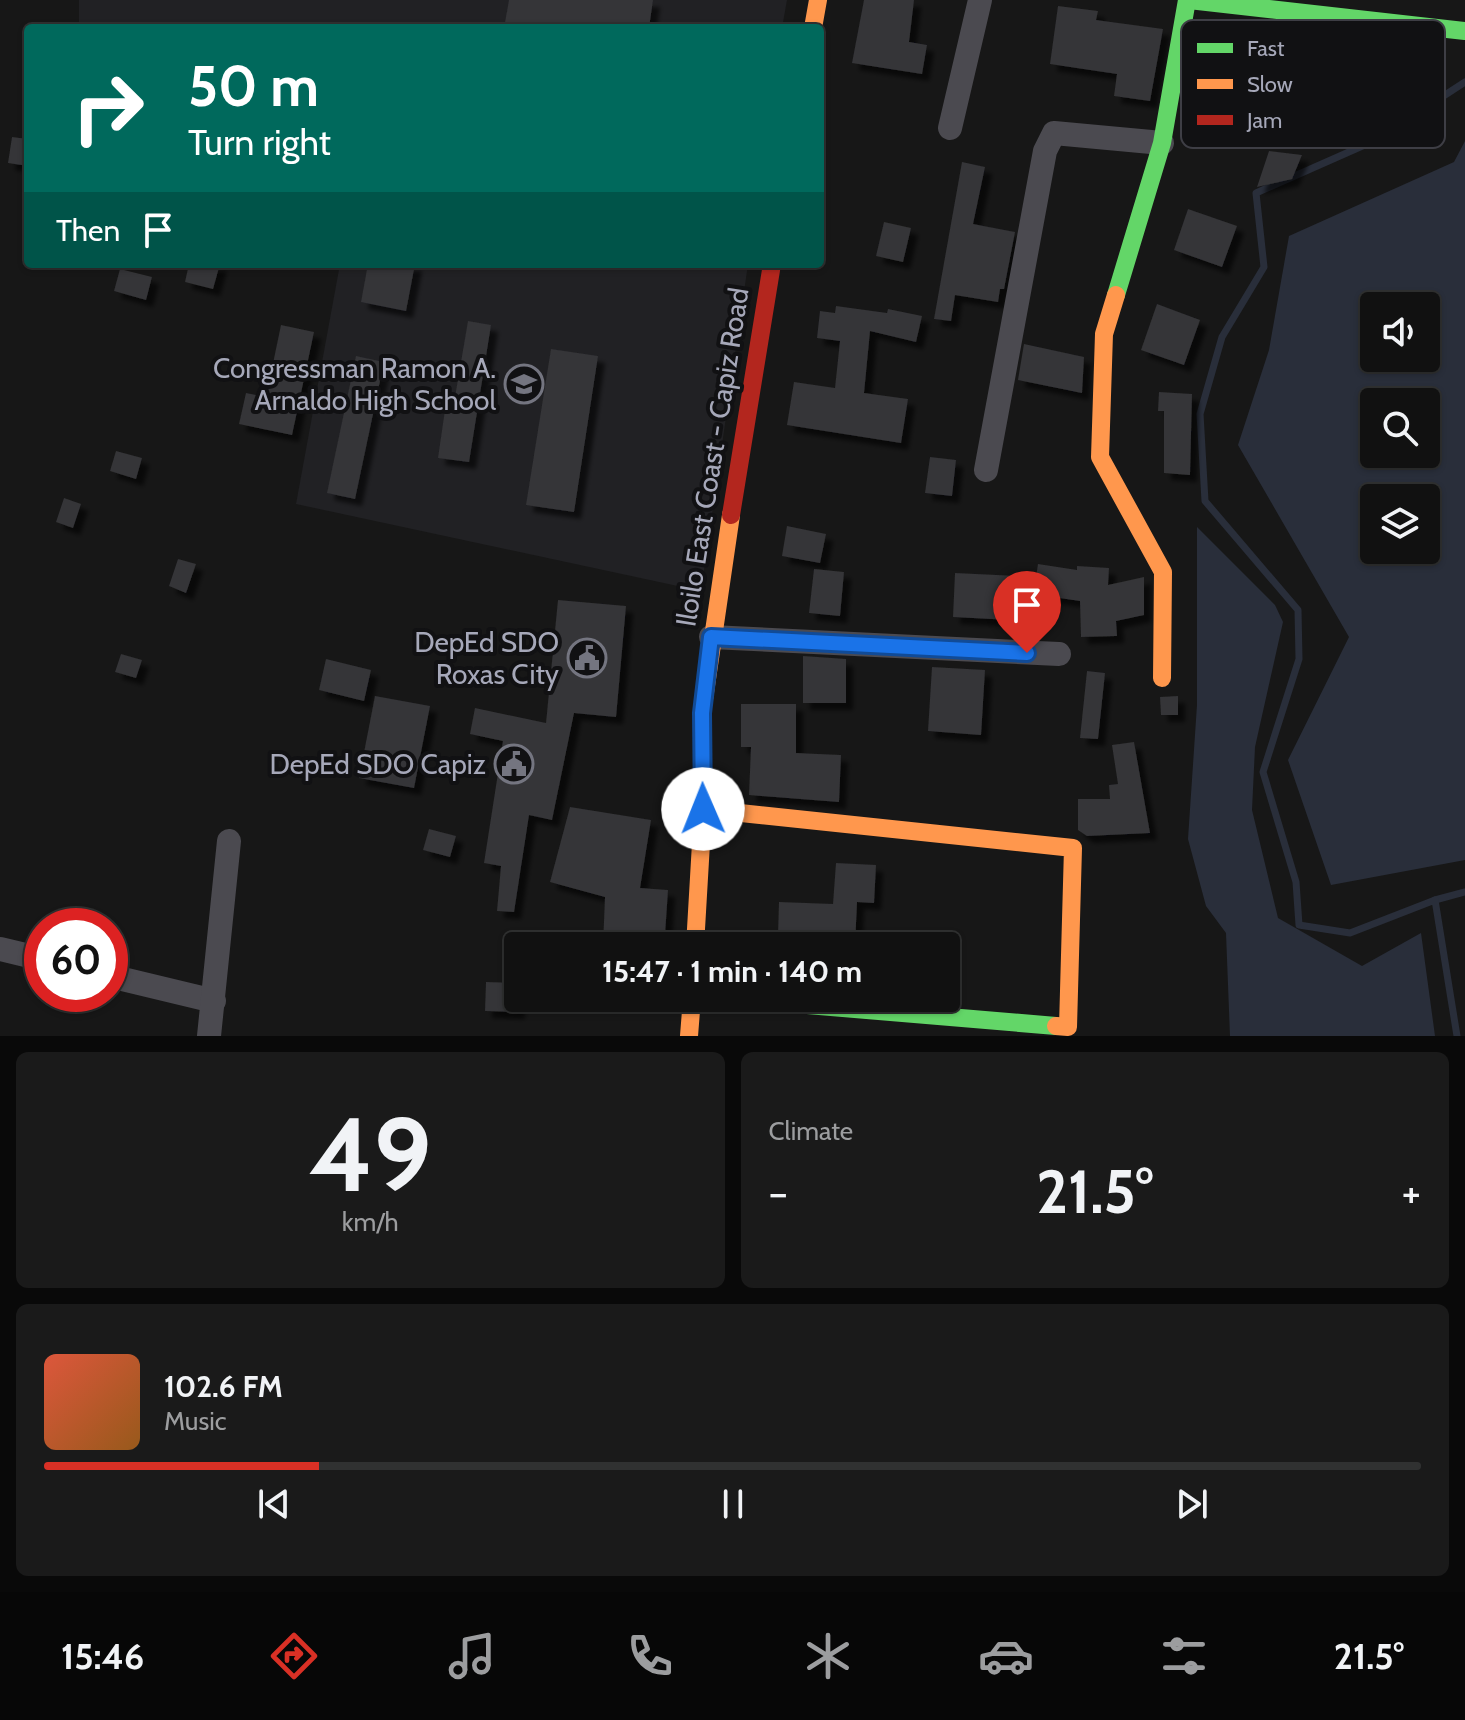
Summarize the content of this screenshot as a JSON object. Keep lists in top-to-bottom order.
{
  "streets": {
    "street": ["Iloilo East Coast - Capiz Road"]
  },
  "places": {
    "school or university": ["Congressman Ramon A. Arnaldo High School"],
    "public building": ["DepEd SDO Roxas City", "DepEd SDO Capiz"]
  },
  "legend": ["Fast", "Slow", "Jam"],
  "page": {
    "turn": ["50 m", "Turn right"],
    "then": "Then",
    "limit": "60",
    "trip": "15:47 · 1 min · 140 m",
    "tile": [
      ["49", "km/h"],
      "Climate"
    ],
    "heat": ["−", "21.5°", "+"],
    "song": ["102.6 FM", "Music"],
    "tabs": ["15:46", "21.5°"]
  }
}
